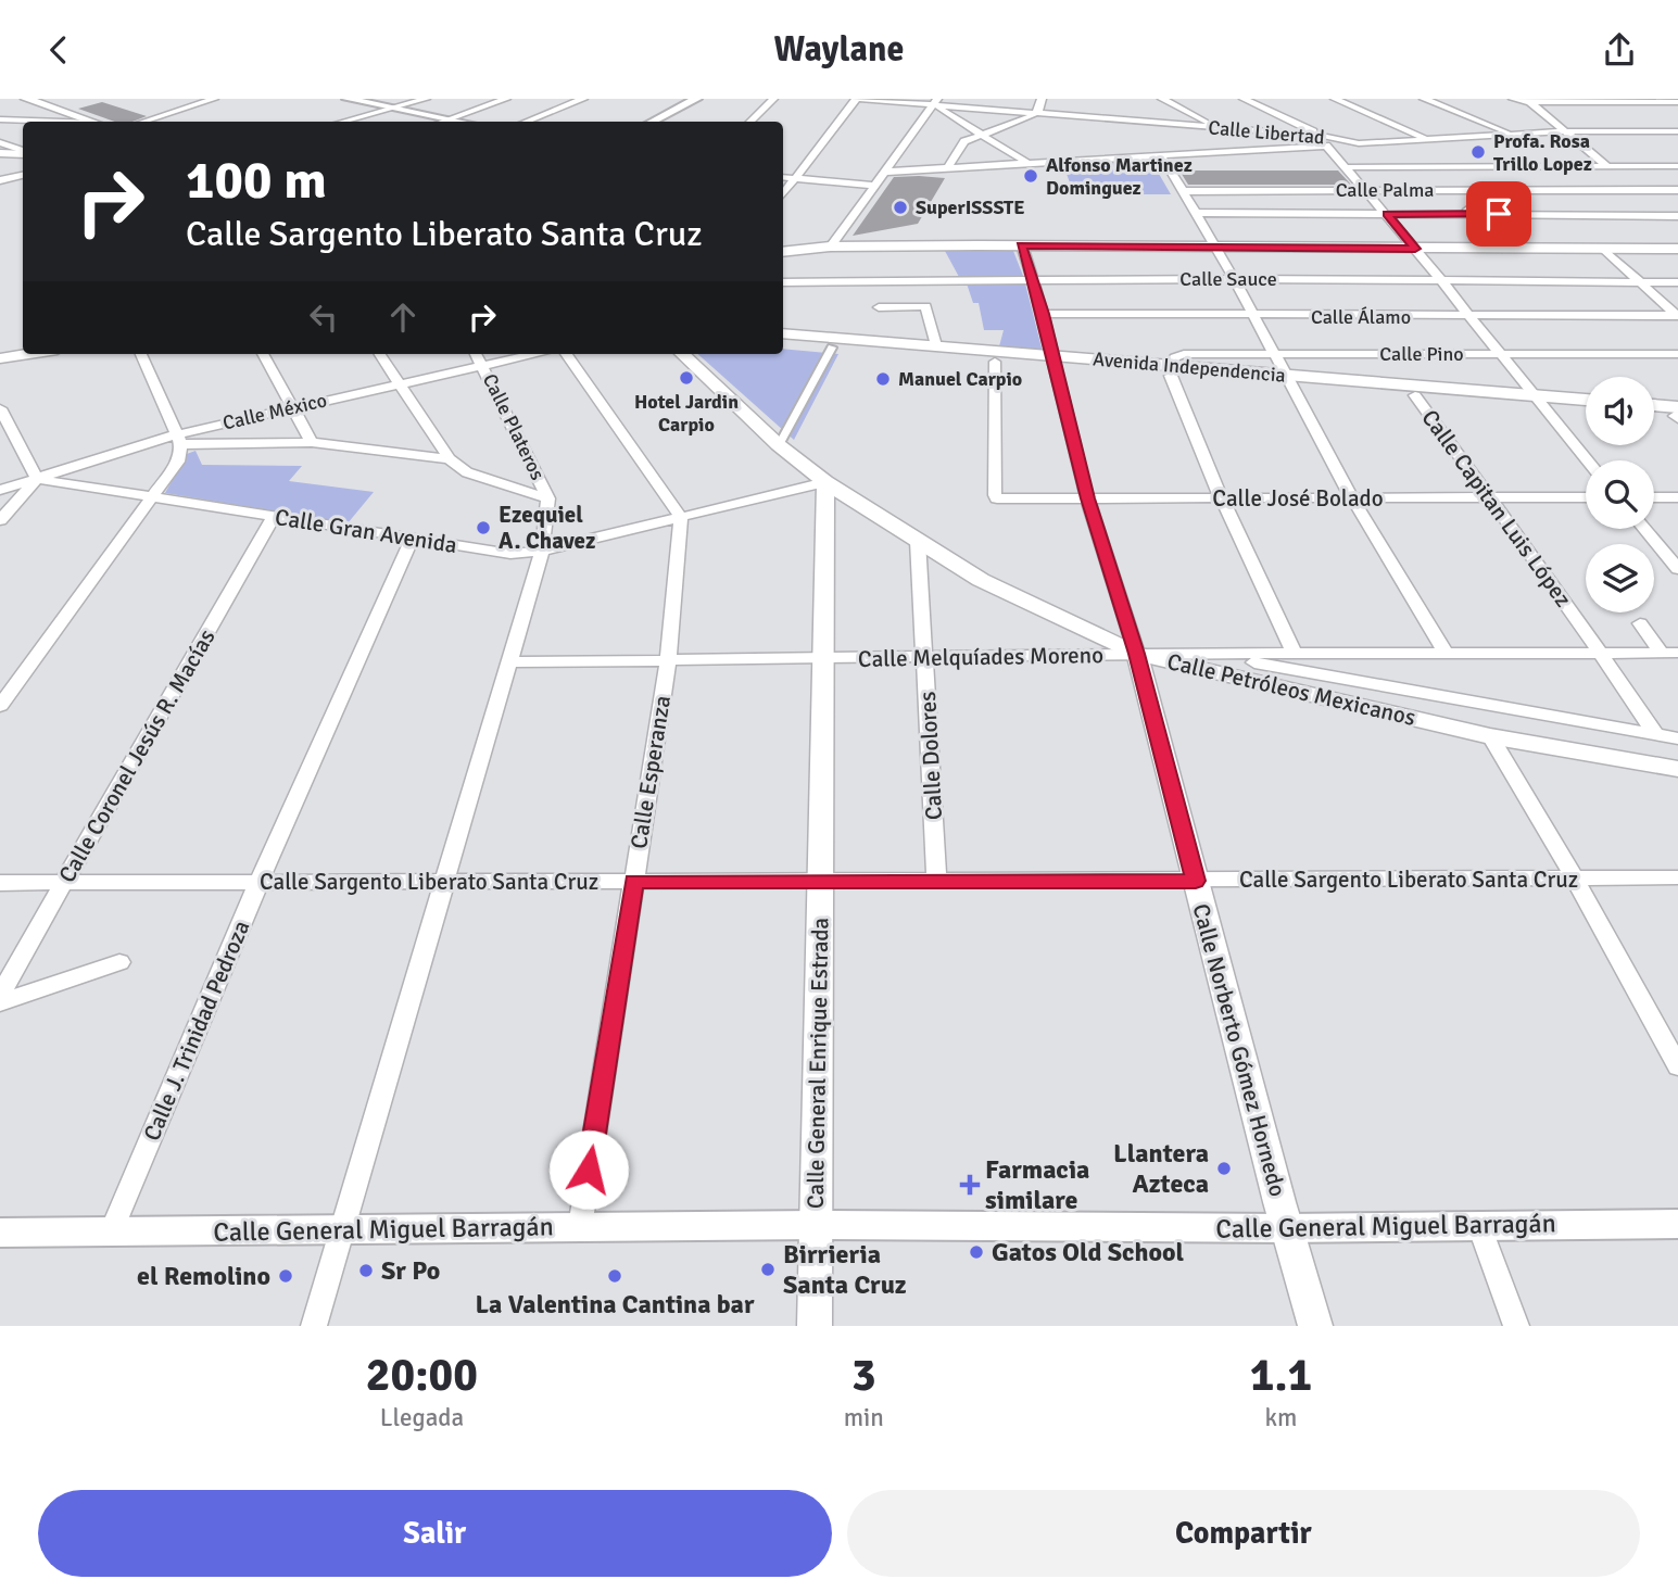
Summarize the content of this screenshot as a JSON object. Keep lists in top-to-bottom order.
{
  "streets": {
    "main road": [
      "Avenida Independencia",
      "Calle Petróleos Mexicanos",
      "Calle Norberto Gómez Hornedo",
      "Calle General Enrique Estrada"
    ],
    "street": [
      "Calle Libertad",
      "Calle Palma",
      "Calle Sauce",
      "Calle Álamo",
      "Calle Pino",
      "Calle México",
      "Calle Plateros",
      "Calle José Bolado",
      "Calle Capitan Luis López",
      "Calle Gran Avenida",
      "Calle Melquíades Moreno",
      "Calle Coronel Jesús R. Macías",
      "Calle Dolores",
      "Calle Esperanza",
      "Calle Sargento Liberato Santa Cruz",
      "Calle J. Trinidad Pedroza",
      "Calle General Miguel Barragán"
    ]
  },
  "crossings": [
    ["Calle Sauce", "Calle Norberto Gómez Hornedo"],
    ["Calle Álamo", "Calle Norberto Gómez Hornedo"],
    ["Calle Pino", "Avenida Independencia"],
    ["Avenida Independencia", "Calle José Bolado"],
    ["Avenida Independencia", "Calle Capitan Luis López"],
    ["Avenida Independencia", "Calle Norberto Gómez Hornedo"],
    ["Calle México", "Calle Plateros"],
    ["Calle México", "Calle Gran Avenida"],
    ["Calle Plateros", "Calle Gran Avenida"],
    ["Calle Plateros", "Calle Melquíades Moreno"],
    ["Calle Plateros", "Calle Sargento Liberato Santa Cruz"],
    ["Calle Plateros", "Calle General Miguel Barragán"],
    ["Calle José Bolado", "Calle Capitan Luis López"],
    ["Calle José Bolado", "Calle Norberto Gómez Hornedo"],
    ["Calle Capitan Luis López", "Calle Melquíades Moreno"],
    ["Calle Capitan Luis López", "Calle Petróleos Mexicanos"],
    ["Calle Gran Avenida", "Calle Petróleos Mexicanos"],
    ["Calle Gran Avenida", "Calle Coronel Jesús R. Macías"],
    ["Calle Gran Avenida", "Calle Esperanza"],
    ["Calle Gran Avenida", "Calle J. Trinidad Pedroza"],
    ["Calle Gran Avenida", "Calle General Enrique Estrada"],
    ["Calle Melquíades Moreno", "Calle Petróleos Mexicanos"],
    ["Calle Melquíades Moreno", "Calle Dolores"],
    ["Calle Melquíades Moreno", "Calle Esperanza"],
    ["Calle Melquíades Moreno", "Calle Norberto Gómez Hornedo"],
    ["Calle Melquíades Moreno", "Calle General Enrique Estrada"],
    ["Calle Petróleos Mexicanos", "Calle Dolores"],
    ["Calle Petróleos Mexicanos", "Calle Norberto Gómez Hornedo"],
    ["Calle Petróleos Mexicanos", "Calle General Enrique Estrada"],
    ["Calle Coronel Jesús R. Macías", "Calle Sargento Liberato Santa Cruz"],
    ["Calle Dolores", "Calle Sargento Liberato Santa Cruz"],
    ["Calle Esperanza", "Calle Sargento Liberato Santa Cruz"],
    ["Calle Esperanza", "Calle General Miguel Barragán"],
    ["Calle Sargento Liberato Santa Cruz", "Calle J. Trinidad Pedroza"],
    ["Calle Sargento Liberato Santa Cruz", "Calle Norberto Gómez Hornedo"],
    ["Calle Sargento Liberato Santa Cruz", "Calle General Enrique Estrada"],
    ["Calle J. Trinidad Pedroza", "Calle General Miguel Barragán"],
    ["Calle Norberto Gómez Hornedo", "Calle General Miguel Barragán"],
    ["Calle General Enrique Estrada", "Calle General Miguel Barragán"]
  ],
  "places": {
    "other": [
      "Profa. Rosa Trillo Lopez",
      "Alfonso Martinez Dominguez",
      "SuperISSSTE",
      "Hotel Jardin Carpio",
      "Manuel Carpio",
      "Ezequiel A. Chavez",
      "Llantera Azteca",
      "Gatos Old School",
      "Birrieria Santa Cruz",
      "Sr Po",
      "el Remolino",
      "La Valentina Cantina bar"
    ],
    "health": ["Farmacia similare"]
  },
  "page": {
    "header": "Waylane",
    "turn": ["100 m", "Calle Sargento Liberato Santa Cruz"],
    "eta": [
      "20:00",
      "Llegada",
      "3",
      "min",
      "1.1",
      "km"
    ],
    "buttons": ["Salir", "Compartir"]
  }
}
